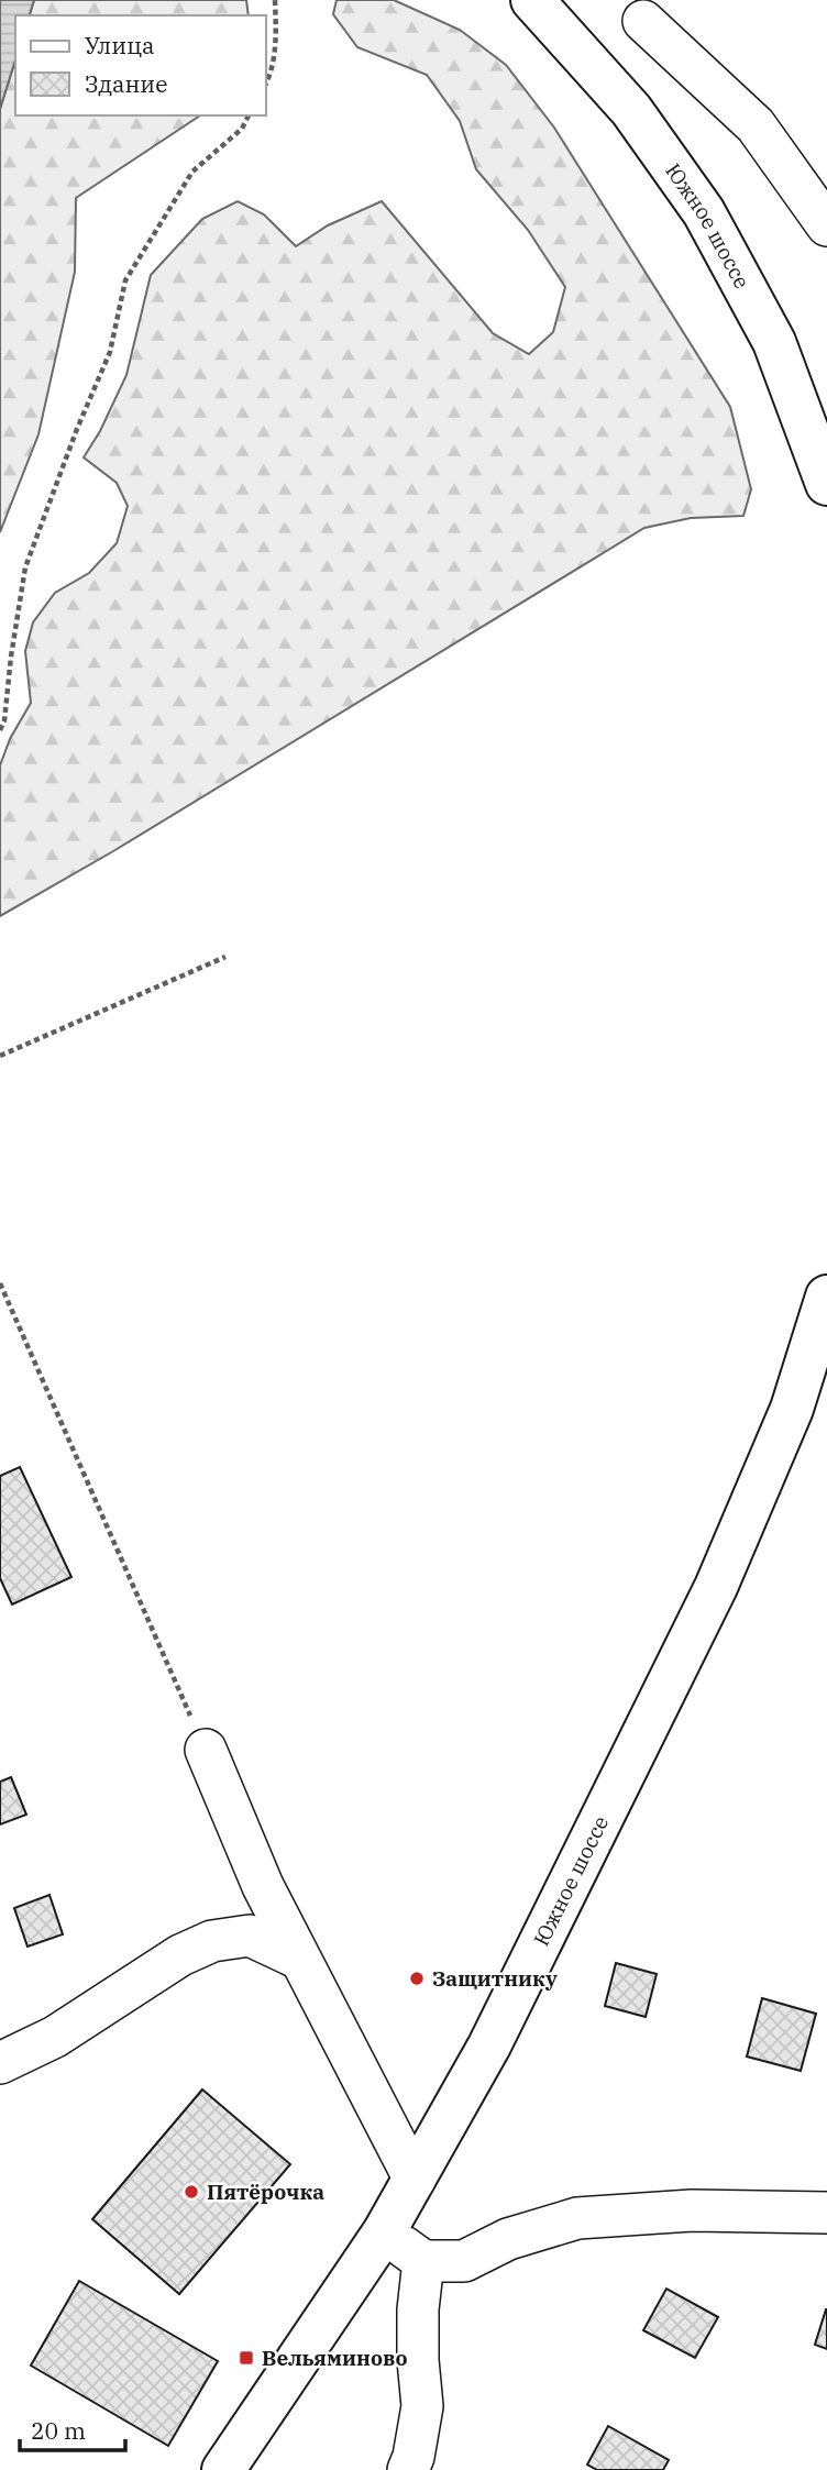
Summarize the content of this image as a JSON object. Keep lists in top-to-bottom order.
{
  "streets": {
    "main road": ["Южное шоссе"]
  },
  "places": {
    "other": ["Защитнику", "Пятёрочка"],
    "transit": ["Вельяминово"]
  },
  "legend": ["Улица", "Здание"],
  "scale_bar": "20 m"
}
